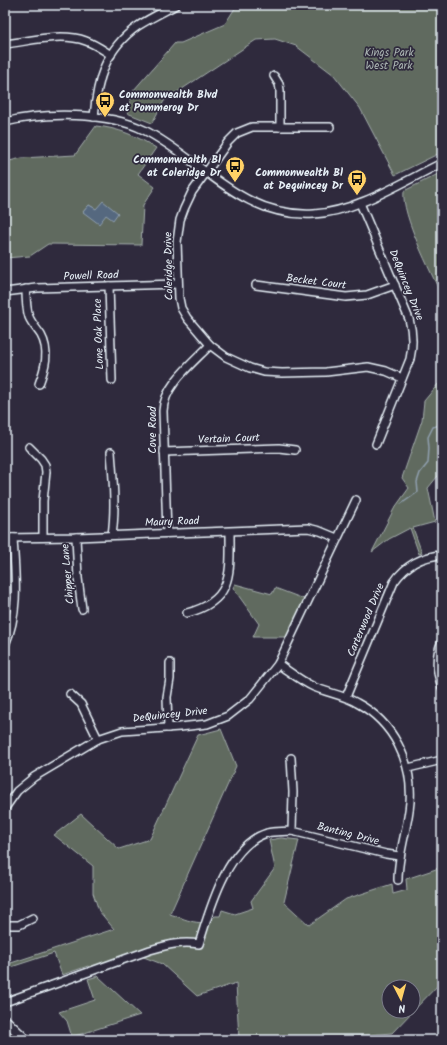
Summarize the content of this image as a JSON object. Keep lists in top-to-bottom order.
{
  "streets": {
    "street": [
      "Coleridge Drive",
      "Powell Road",
      "Becket Court",
      "DeQuincey Drive",
      "Lone Oak Place",
      "Cove Road",
      "Vertain Court",
      "Maury Road",
      "Chipper Lane",
      "Carterwood Drive",
      "Banting Drive"
    ]
  },
  "crossings": [
    ["Coleridge Drive", "Powell Road"],
    ["Coleridge Drive", "DeQuincey Drive"],
    ["Coleridge Drive", "Cove Road"],
    ["Powell Road", "Lone Oak Place"],
    ["Becket Court", "DeQuincey Drive"],
    ["DeQuincey Drive", "Maury Road"],
    ["Cove Road", "Vertain Court"],
    ["Cove Road", "Maury Road"],
    ["Maury Road", "Chipper Lane"]
  ],
  "parks": ["Kings Park West Park"],
  "places": {
    "bus stop": ["Commonwealth Blvd at Pommeroy Dr", "Commonwealth Bl at Coleridge Dr", "Commonwealth Bl at Dequincey Dr"]
  },
  "north": "bottom"
}
